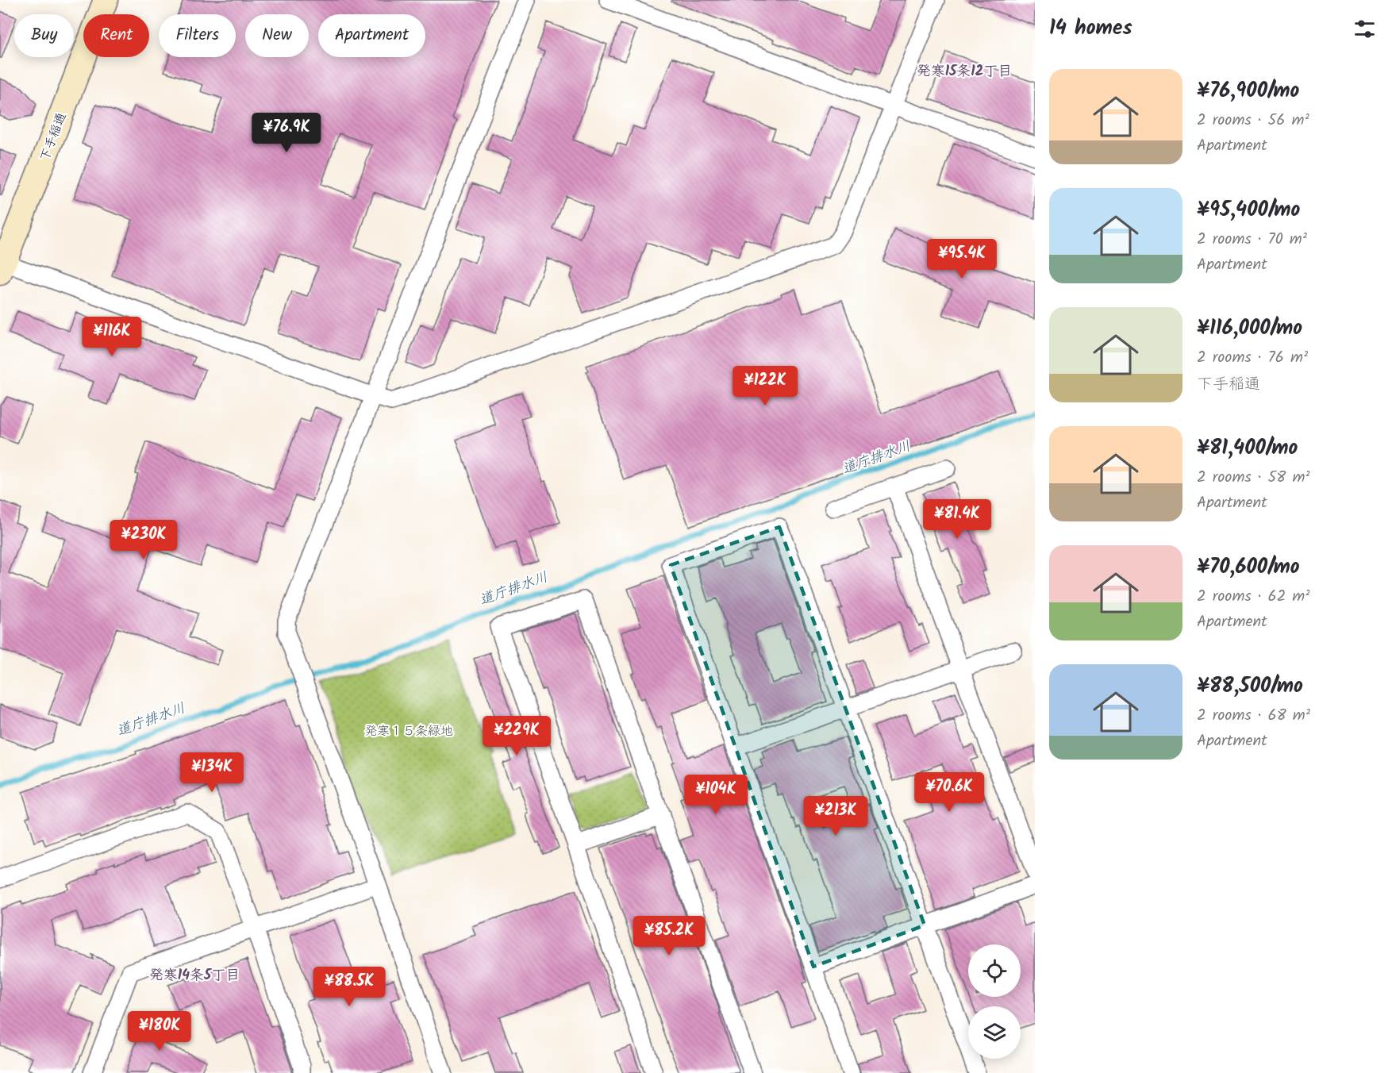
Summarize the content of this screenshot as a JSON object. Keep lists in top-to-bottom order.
{
  "streets": {
    "main road": ["下手稲通"]
  },
  "districts": ["発寒15条12丁目", "発寒14条5丁目"],
  "water": ["道庁排水川"],
  "parks": ["発寒１５条緑地"],
  "page": {
    "heading": "14 homes",
    "chip": [
      "Buy",
      "Rent",
      "Filters",
      "New",
      "Apartment"
    ],
    "list": [
      {
        "name": "¥76,900/mo",
        "note": "2 rooms · 56 m² · Apartment"
      },
      {
        "name": "¥95,400/mo",
        "note": "2 rooms · 70 m² · Apartment"
      },
      {
        "name": "¥116,000/mo",
        "note": "2 rooms · 76 m² · 下手稲通"
      },
      {
        "name": "¥81,400/mo",
        "note": "2 rooms · 58 m² · Apartment"
      },
      {
        "name": "¥70,600/mo",
        "note": "2 rooms · 62 m² · Apartment"
      },
      {
        "name": "¥88,500/mo",
        "note": "2 rooms · 68 m² · Apartment"
      }
    ],
    "price": [
      "¥76.9K",
      "¥95.4K",
      "¥116K",
      "¥122K",
      "¥81.4K",
      "¥230K",
      "¥229K",
      "¥134K",
      "¥70.6K",
      "¥104K",
      "¥213K",
      "¥85.2K",
      "¥88.5K",
      "¥180K"
    ]
  }
}
